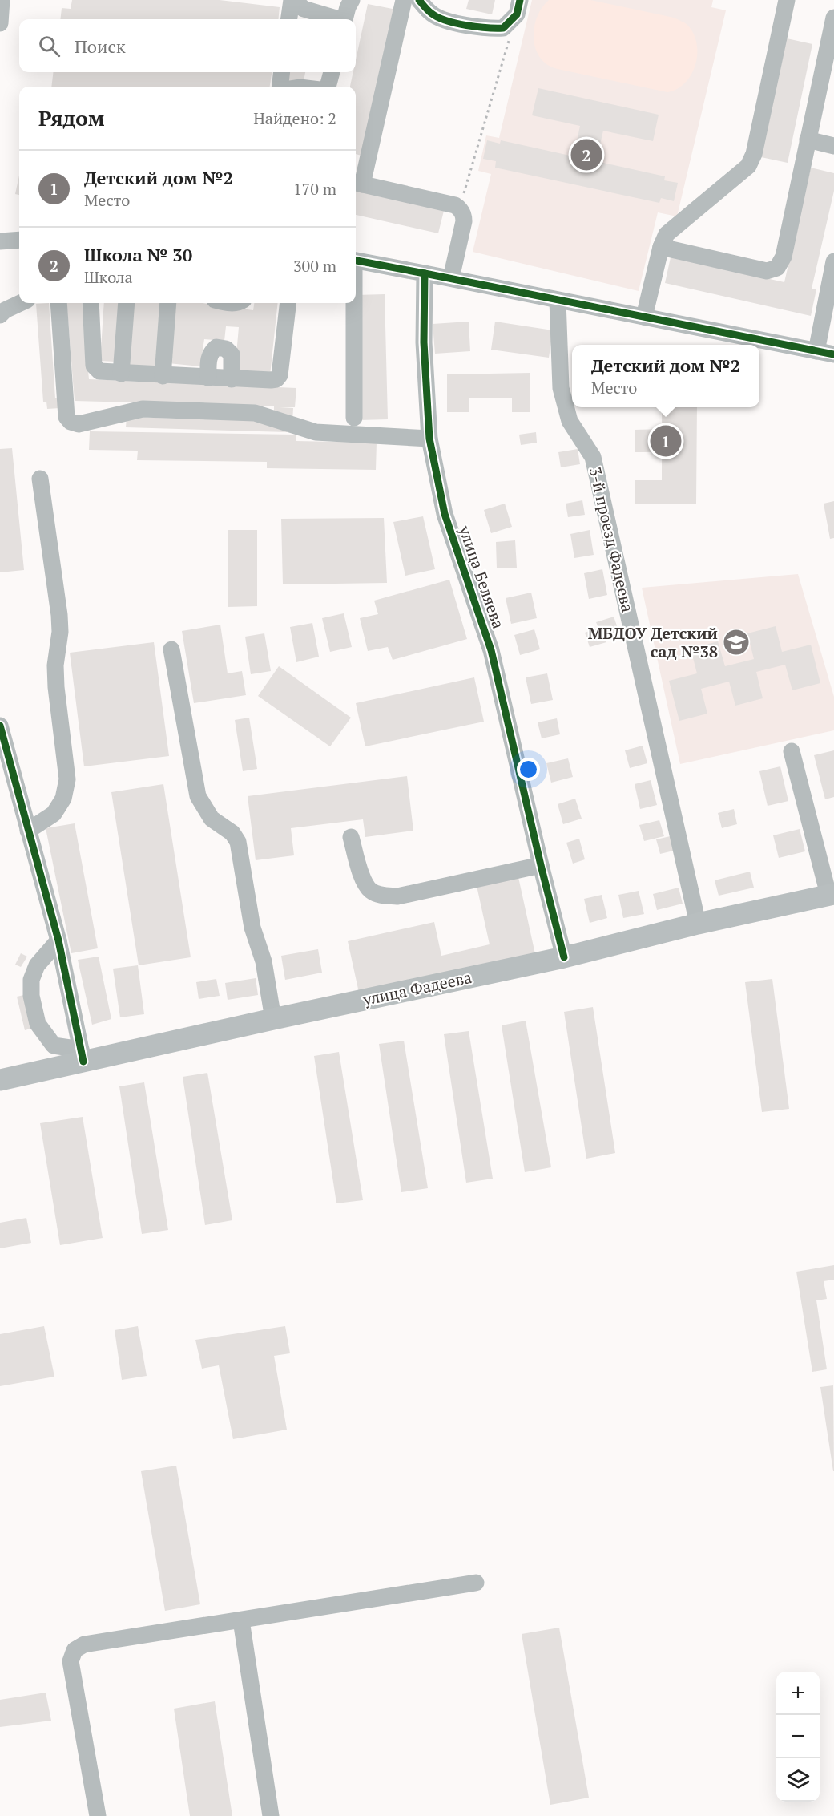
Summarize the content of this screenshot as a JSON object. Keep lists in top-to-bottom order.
{
  "streets": {
    "main road": ["улица Фадеева"],
    "street": ["3-й проезд Фадеева", "улица Беляева"]
  },
  "crossings": [
    ["3-й проезд Фадеева", "улица Фадеева"],
    ["улица Беляева", "улица Фадеева"]
  ],
  "places": {
    "school or university": ["МБДОУ Детский сад №38"]
  },
  "page": {
    "search": "Поиск",
    "heading": ["Рядом", "Найдено: 2"],
    "pins": ["2", "1"],
    "list": [
      {
        "mark": "1",
        "name": "Детский дом №2",
        "note": "Место",
        "value": "170 m"
      },
      {
        "mark": "2",
        "name": "Школа № 30",
        "note": "Школа",
        "value": "300 m"
      }
    ],
    "popup": ["Детский дом №2", "Место"],
    "map_buttons": ["+", "−"]
  }
}
